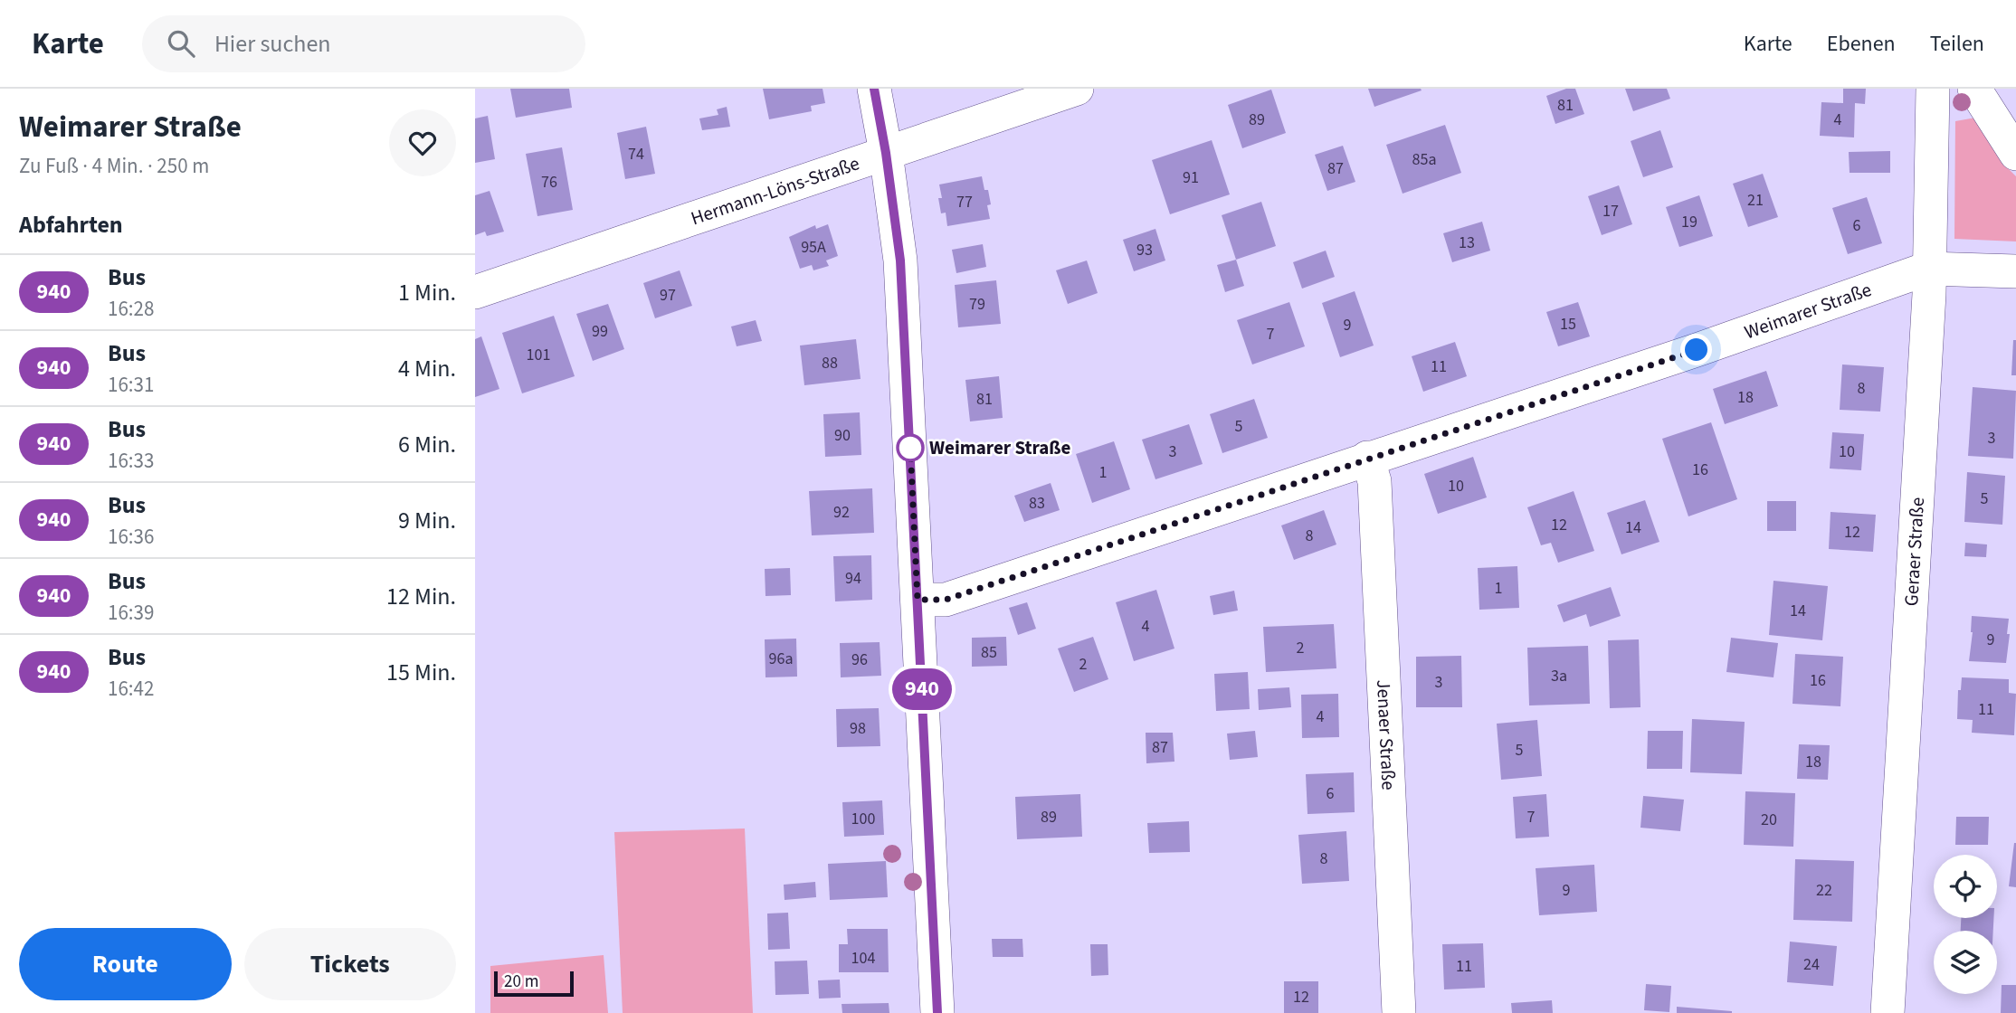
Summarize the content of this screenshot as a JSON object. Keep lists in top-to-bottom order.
{
  "streets": {
    "street": [
      "Hermann-Löns-Straße",
      "Weimarer Straße",
      "Geraer Straße",
      "Jenaer Straße"
    ]
  },
  "crossings": [
    ["Weimarer Straße", "Geraer Straße"],
    ["Weimarer Straße", "Jenaer Straße"]
  ],
  "places": ["Weimarer Straße"],
  "lines": ["bus line 940"],
  "house_numbers": [
    "81",
    "89",
    "4",
    "74",
    "85a",
    "87",
    "91",
    "76",
    "21",
    "77",
    "17",
    "19",
    "6",
    "13",
    "95A",
    "93",
    "97",
    "79",
    "15",
    "9",
    "99",
    "7",
    "101",
    "88",
    "11",
    "8",
    "18",
    "81",
    "5",
    "90",
    "3",
    "3",
    "10",
    "16",
    "1",
    "10",
    "5",
    "83",
    "92",
    "12",
    "14",
    "12",
    "8",
    "94",
    "1",
    "14",
    "4",
    "9",
    "2",
    "85",
    "96a",
    "96",
    "2",
    "3a",
    "16",
    "3",
    "11",
    "4",
    "98",
    "87",
    "5",
    "18",
    "6",
    "89",
    "7",
    "100",
    "20",
    "8",
    "9",
    "22",
    "104",
    "24",
    "11",
    "12"
  ],
  "scale_bar": "20 m",
  "page": {
    "header": "Karte",
    "search": "Hier suchen",
    "nav": ["Karte", "Ebenen", "Teilen"],
    "heading": [
      ["Weimarer Straße", "Zu Fuß · 4 Min. · 250 m"],
      "Abfahrten"
    ],
    "on_map": "940",
    "list": [
      {
        "mark": "940",
        "name": "Bus",
        "note": "16:28",
        "value": "1 Min."
      },
      {
        "mark": "940",
        "name": "Bus",
        "note": "16:31",
        "value": "4 Min."
      },
      {
        "mark": "940",
        "name": "Bus",
        "note": "16:33",
        "value": "6 Min."
      },
      {
        "mark": "940",
        "name": "Bus",
        "note": "16:36",
        "value": "9 Min."
      },
      {
        "mark": "940",
        "name": "Bus",
        "note": "16:39",
        "value": "12 Min."
      },
      {
        "mark": "940",
        "name": "Bus",
        "note": "16:42",
        "value": "15 Min."
      }
    ],
    "buttons": ["Route", "Tickets"],
    "scale": "20 m"
  }
}
